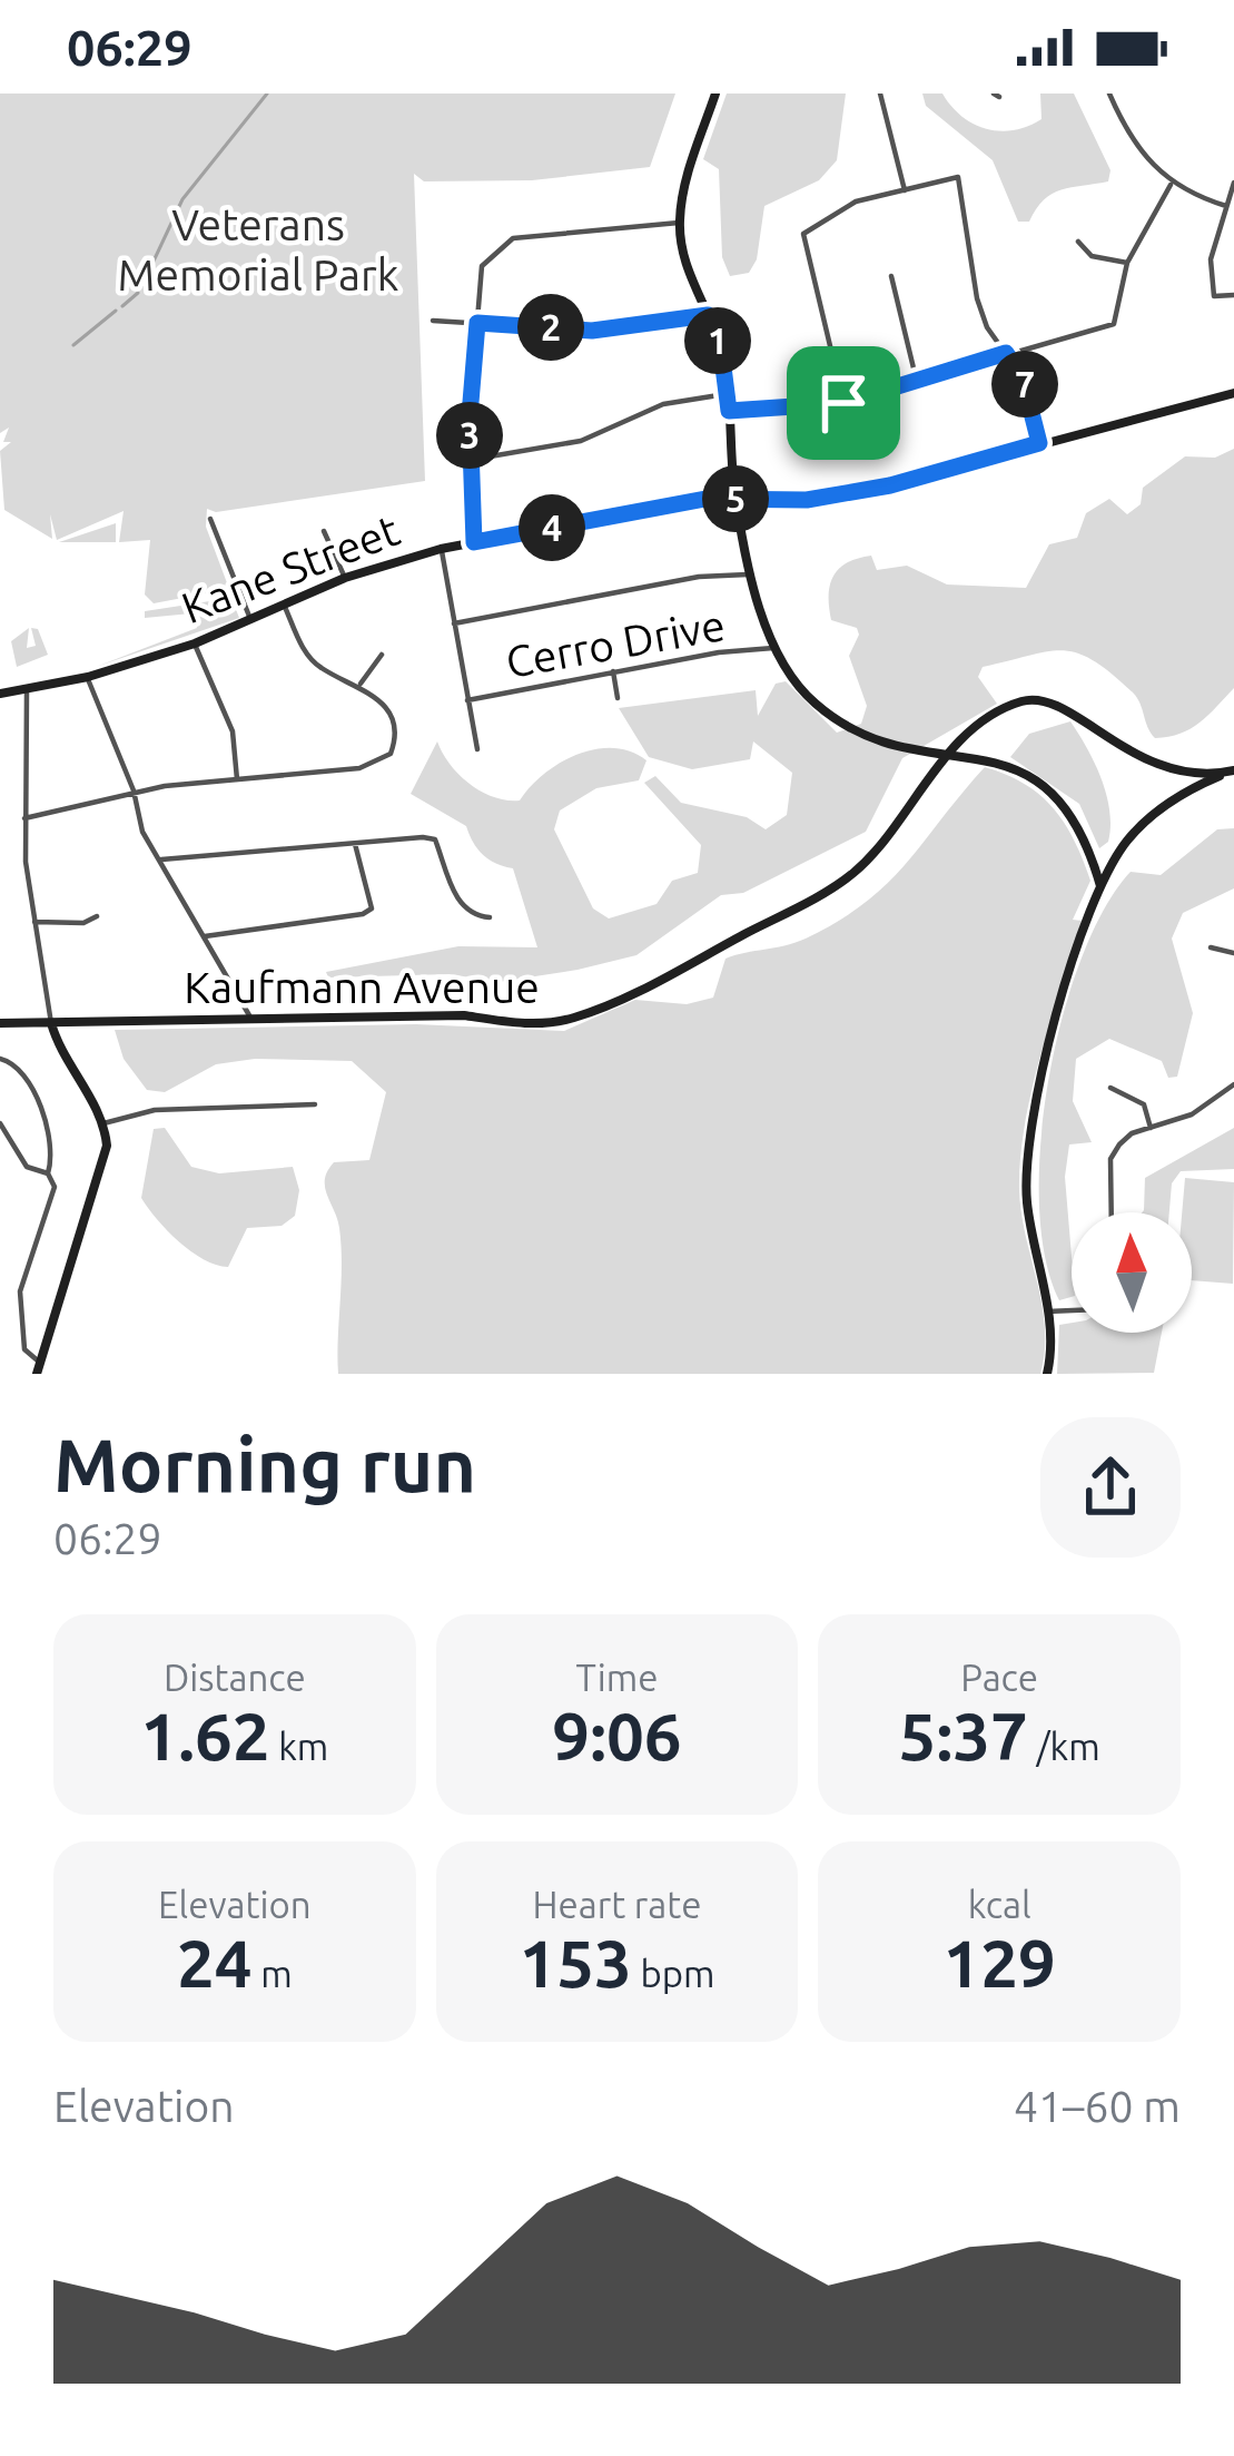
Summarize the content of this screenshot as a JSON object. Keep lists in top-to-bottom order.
{
  "streets": {
    "street": ["Kane Street", "Cerro Drive", "Kaufmann Avenue"]
  },
  "parks": ["Veterans Memorial Park"],
  "north": "top",
  "page": {
    "status": "06:29",
    "pins": [
      "2",
      "1",
      "7",
      "3",
      "5",
      "4"
    ],
    "heading": ["Morning run", "06:29"],
    "stats": [
      ["Distance", "1.62 km"],
      ["Time", "9:06"],
      ["Pace", "5:37 /km"],
      ["Elevation", "24 m"],
      ["Heart rate", "153 bpm"],
      ["kcal", "129"]
    ],
    "chart": ["Elevation", "41–60 m"]
  }
}
